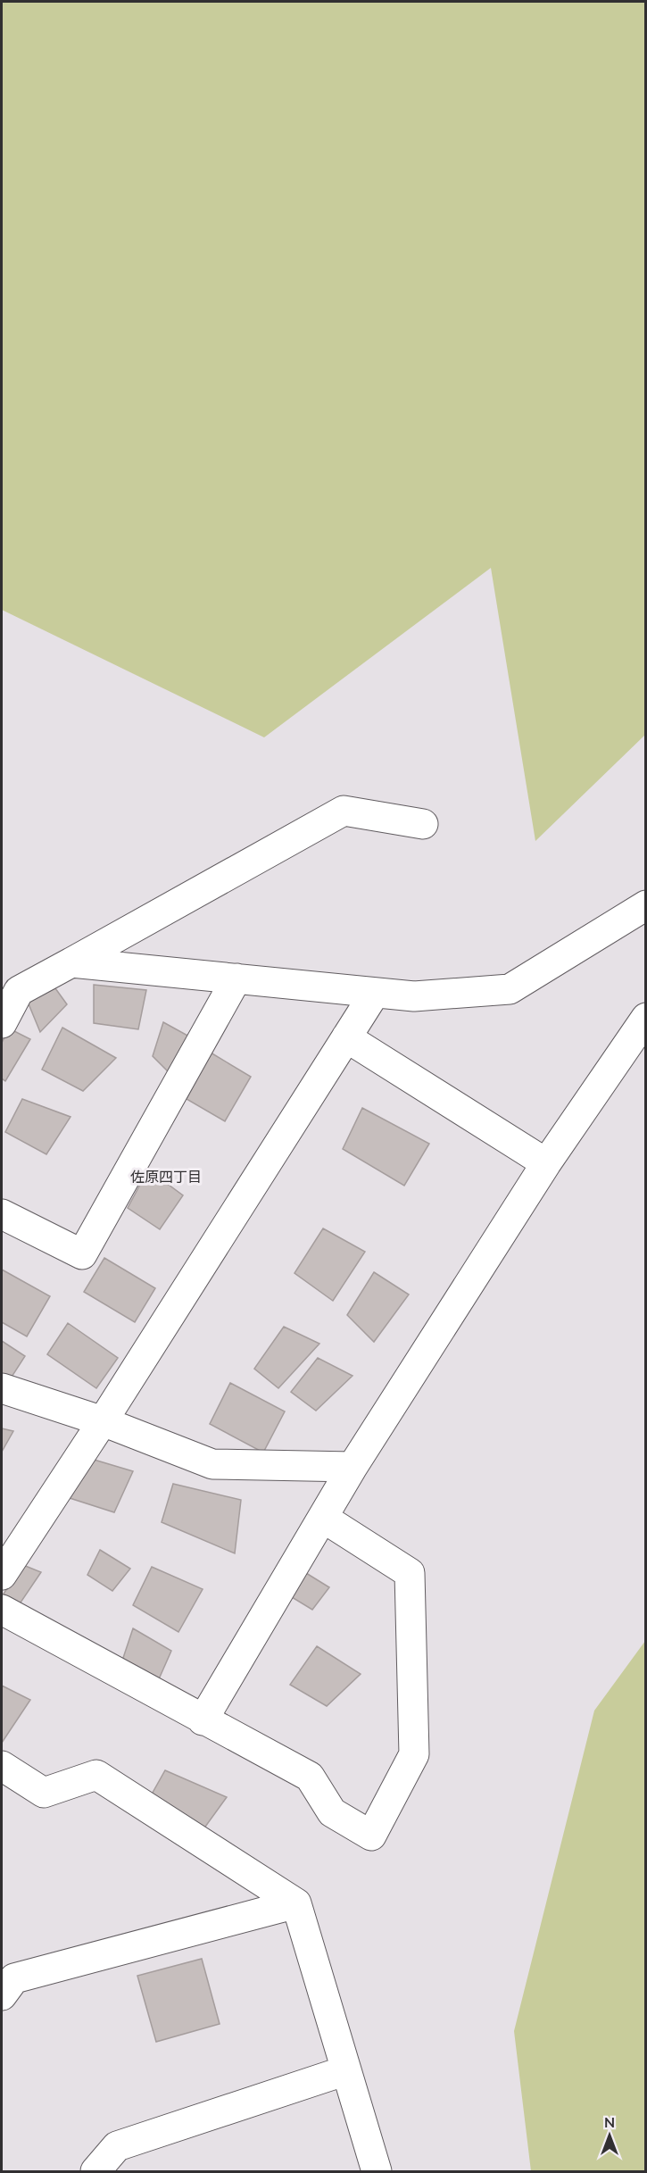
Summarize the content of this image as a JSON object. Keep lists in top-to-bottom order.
{
  "districts": ["佐原四丁目"],
  "north": "top"
}
